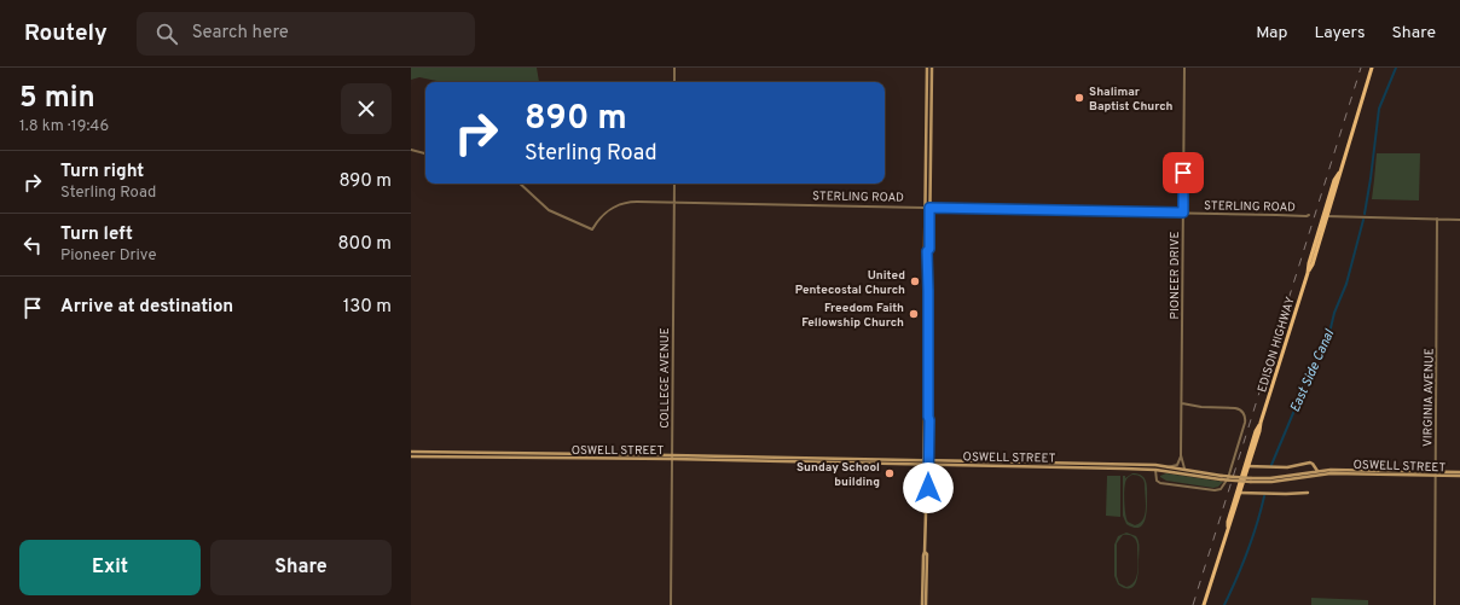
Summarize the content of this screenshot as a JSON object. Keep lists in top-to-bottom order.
{
  "streets": {
    "main road": ["EDISON HIGHWAY", "OSWELL STREET"],
    "street": [
      "STERLING ROAD",
      "PIONEER DRIVE",
      "COLLEGE AVENUE",
      "VIRGINIA AVENUE"
    ]
  },
  "crossings": [
    ["STERLING ROAD", "PIONEER DRIVE"],
    ["STERLING ROAD", "COLLEGE AVENUE"],
    ["PIONEER DRIVE", "OSWELL STREET"],
    ["EDISON HIGHWAY", "OSWELL STREET"],
    ["COLLEGE AVENUE", "OSWELL STREET"],
    ["VIRGINIA AVENUE", "OSWELL STREET"]
  ],
  "water": ["East Side Canal"],
  "places": [
    "Shalimar Baptist Church",
    "United Pentecostal Church",
    "Freedom Faith Fellowship Church",
    "Sunday School building"
  ],
  "page": {
    "header": "Routely",
    "search": "Search here",
    "nav": ["Map", "Layers", "Share"],
    "heading": ["5 min", "1.8 km · 19:46"],
    "turn": ["890 m", "Sterling Road"],
    "list": [
      {
        "name": "Turn right",
        "note": "Sterling Road",
        "value": "890 m"
      },
      {
        "name": "Turn left",
        "note": "Pioneer Drive",
        "value": "800 m"
      },
      {
        "name": "Arrive at destination",
        "value": "130 m"
      }
    ],
    "buttons": ["Exit", "Share"]
  }
}
